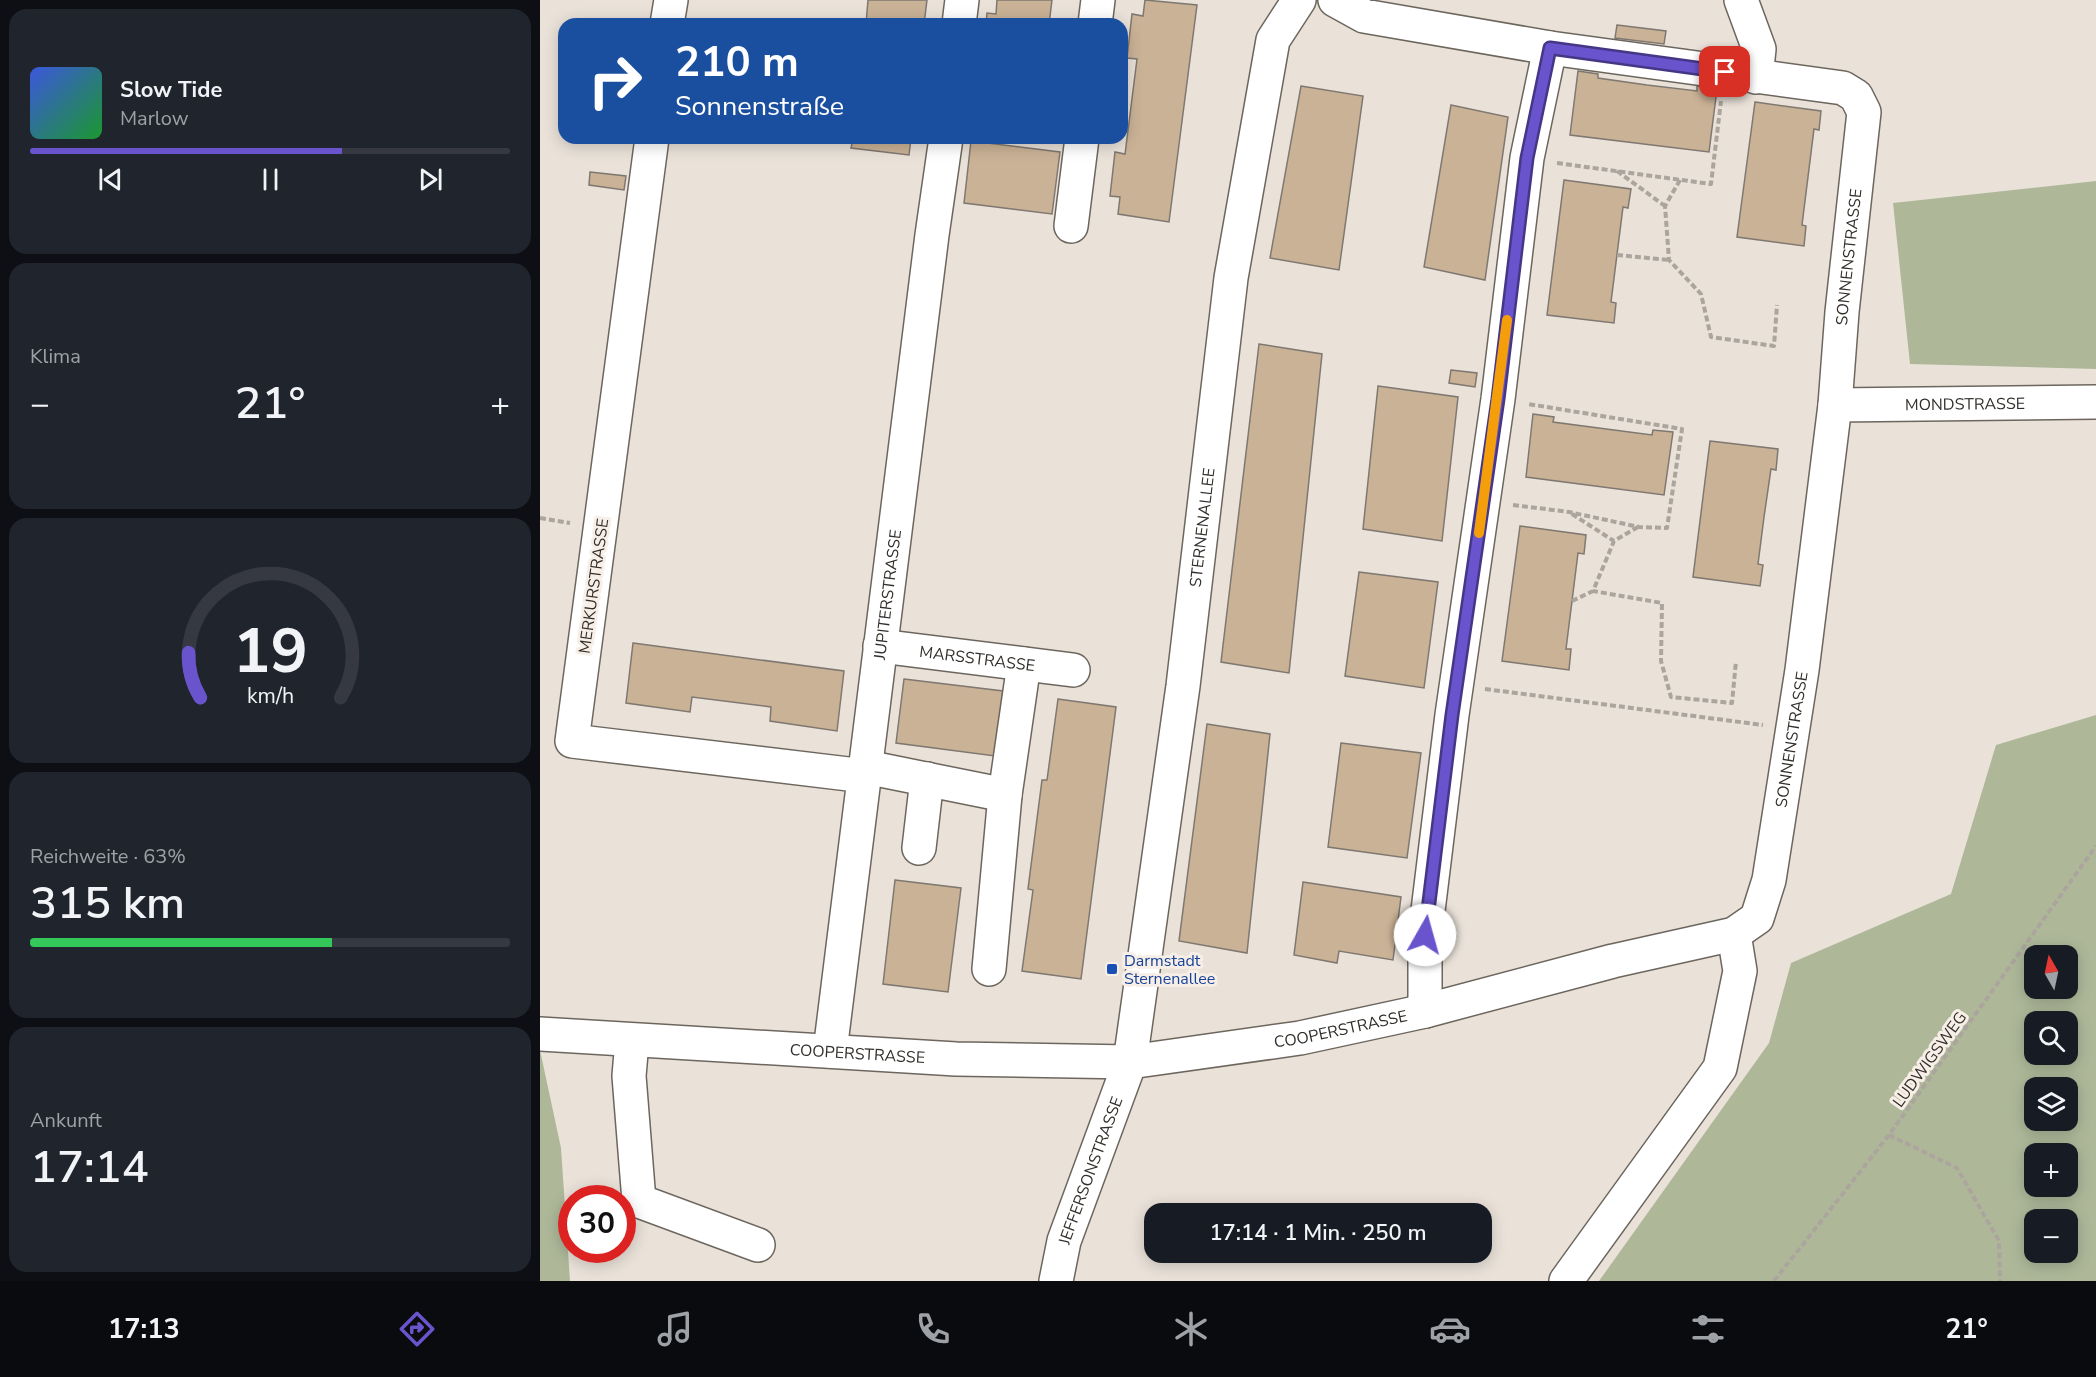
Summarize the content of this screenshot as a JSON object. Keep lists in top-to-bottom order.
{
  "streets": {
    "street": [
      "SONNENSTRASSE",
      "MONDSTRASSE",
      "STERNENALLEE",
      "MERKURSTRASSE",
      "JUPITERSTRASSE",
      "MARSSTRASSE",
      "COOPERSTRASSE",
      "JEFFERSONSTRASSE"
    ],
    "path": ["LUDWIGSWEG"]
  },
  "crossings": [
    ["SONNENSTRASSE", "MONDSTRASSE"],
    ["SONNENSTRASSE", "COOPERSTRASSE"],
    ["STERNENALLEE", "COOPERSTRASSE"],
    ["STERNENALLEE", "JEFFERSONSTRASSE"],
    ["MERKURSTRASSE", "JUPITERSTRASSE"],
    ["JUPITERSTRASSE", "MARSSTRASSE"],
    ["JUPITERSTRASSE", "COOPERSTRASSE"],
    ["COOPERSTRASSE", "JEFFERSONSTRASSE"]
  ],
  "places": {
    "transit": ["Darmstadt Sternenallee"]
  },
  "north": "top",
  "page": {
    "turn": ["210 m", "Sonnenstraße"],
    "song": ["Slow Tide", "Marlow"],
    "tile": [
      "Klima",
      ["Reichweite · 63%", "315 km"],
      ["Ankunft", "17:14"]
    ],
    "heat": ["−", "21°", "+"],
    "map_buttons": ["+", "−"],
    "limit": "30",
    "trip": "17:14 · 1 Min. · 250 m",
    "tabs": ["17:13", "21°"],
    "gauge": ["19", "km/h"]
  }
}
